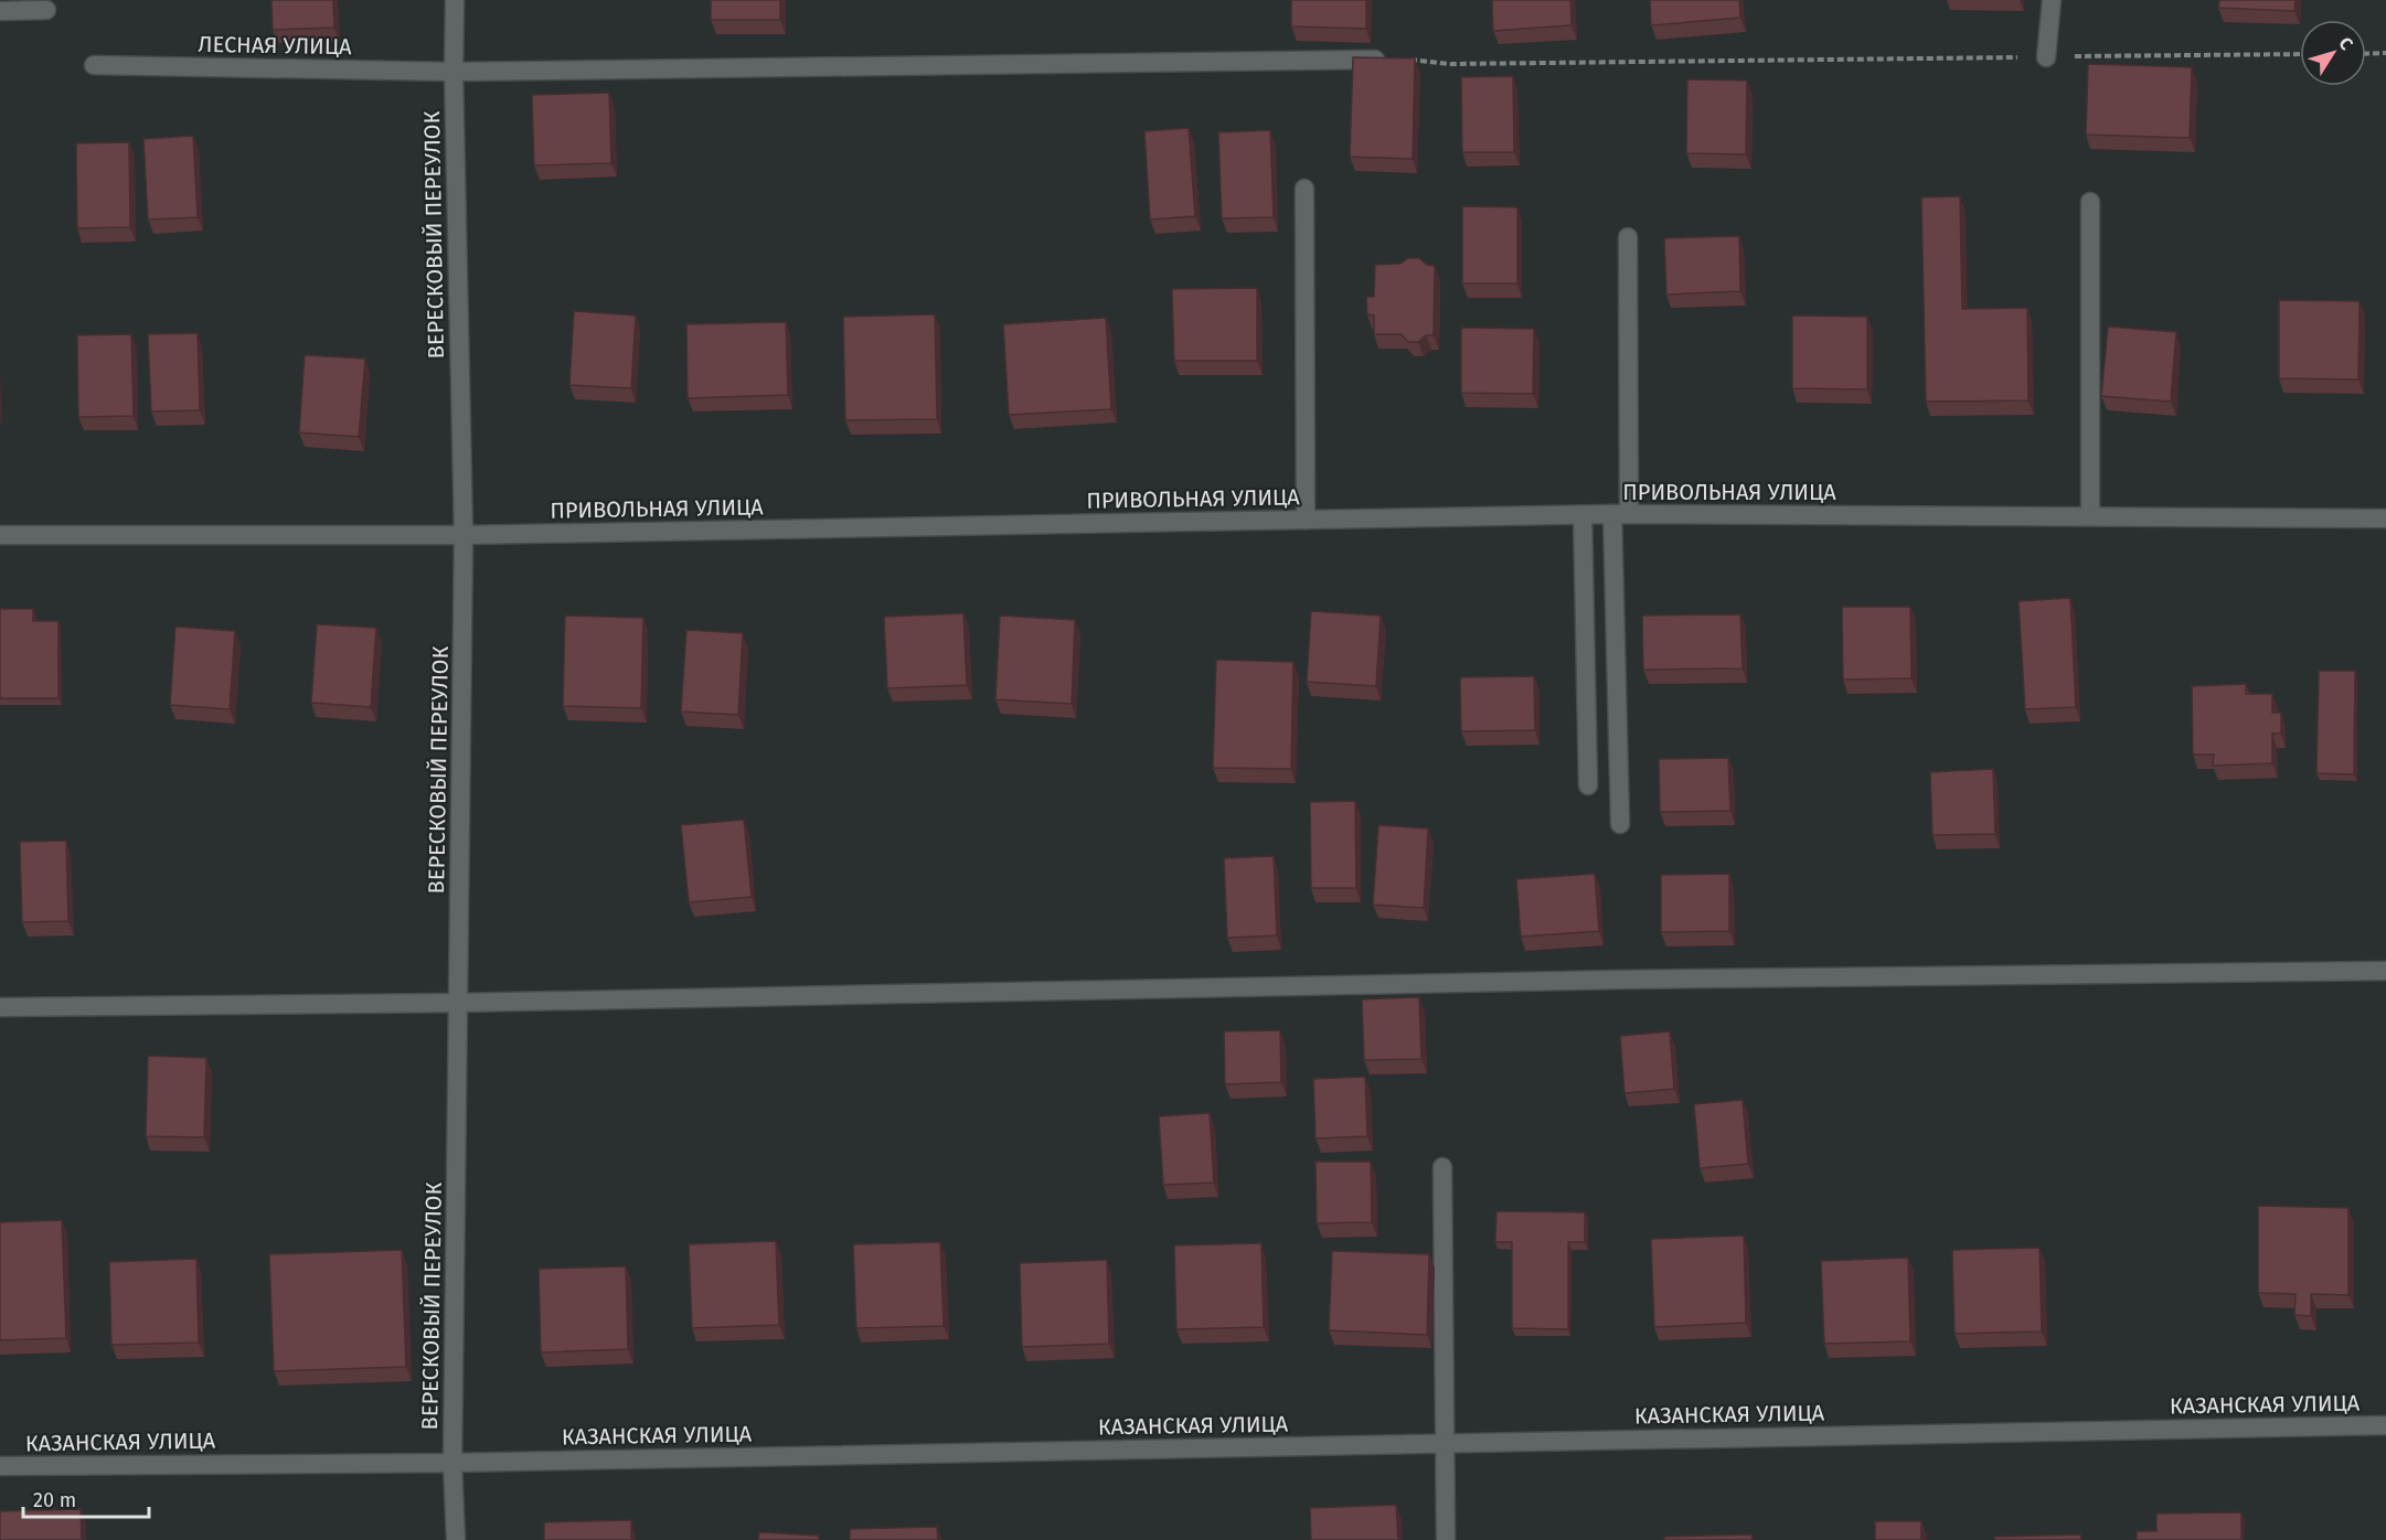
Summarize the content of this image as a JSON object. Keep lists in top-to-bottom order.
{
  "streets": {
    "street": [
      "ЛЕСНАЯ УЛИЦА",
      "ВЕРЕСКОВЫЙ ПЕРЕУЛОК",
      "ПРИВОЛЬНАЯ УЛИЦА",
      "КАЗАНСКАЯ УЛИЦА"
    ]
  },
  "crossings": [
    ["ЛЕСНАЯ УЛИЦА", "ВЕРЕСКОВЫЙ ПЕРЕУЛОК"],
    ["ВЕРЕСКОВЫЙ ПЕРЕУЛОК", "ПРИВОЛЬНАЯ УЛИЦА"],
    ["ВЕРЕСКОВЫЙ ПЕРЕУЛОК", "КАЗАНСКАЯ УЛИЦА"]
  ],
  "scale_bar": "20 m",
  "north": "top right"
}
